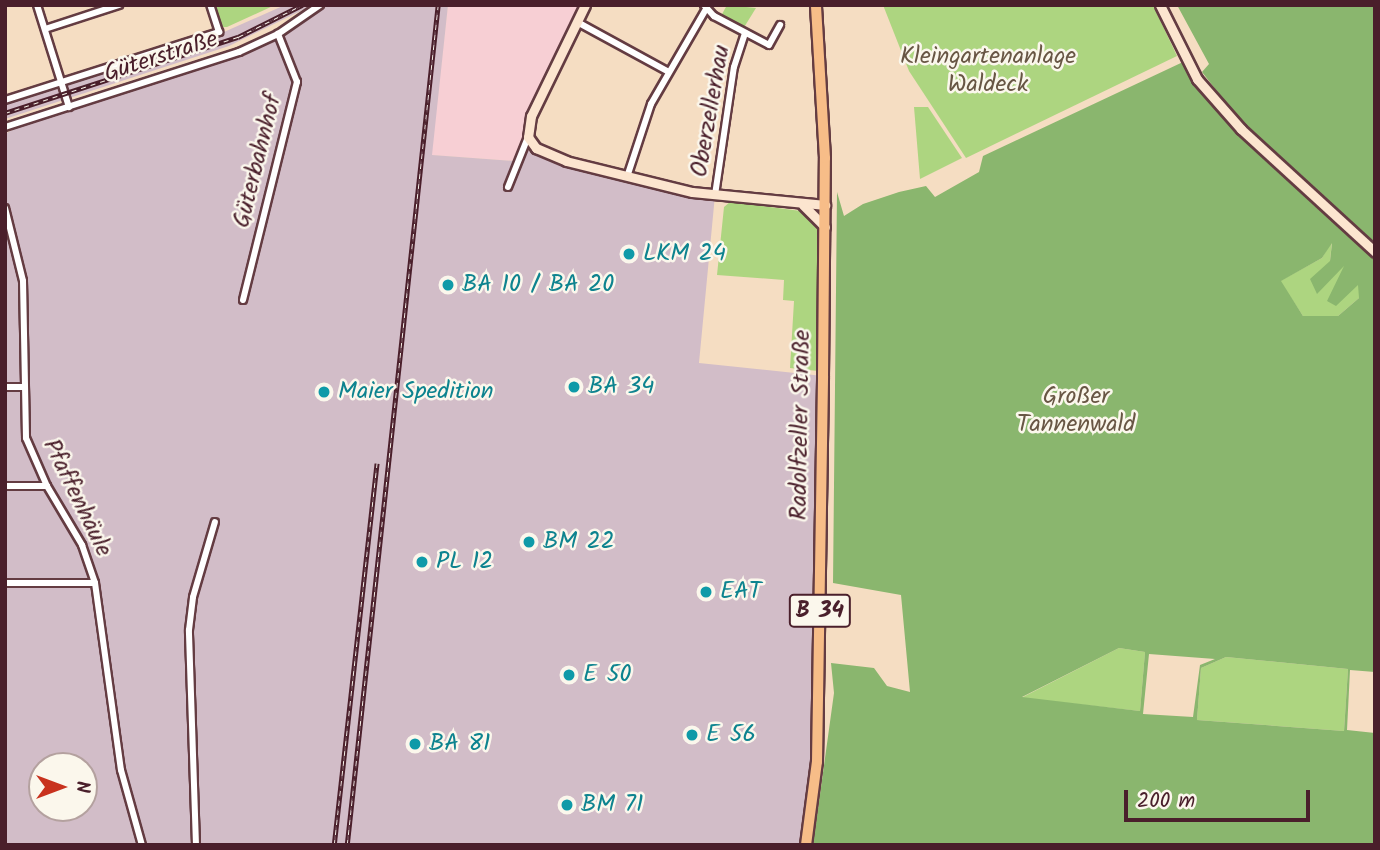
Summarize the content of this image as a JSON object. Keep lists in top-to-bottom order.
{
  "streets": {
    "main road": ["Radolfzeller Straße", "B 34"],
    "street": [
      "Güterstraße",
      "Oberzellerhau",
      "Güterbahnhof",
      "Pfaffenhäule"
    ]
  },
  "crossings": [
    ["Güterstraße", "Güterbahnhof"]
  ],
  "parks": ["Kleingartenanlage Waldeck", "Großer Tannenwald"],
  "places": [
    "LKM 24",
    "BA 10 / BA 20",
    "BA 34",
    "Maier Spedition",
    "BM 22",
    "PL 12",
    "EAT",
    "E 50",
    "E 56",
    "BA 81",
    "BM 71"
  ],
  "scale_bar": "200 m",
  "north": "right"
}
